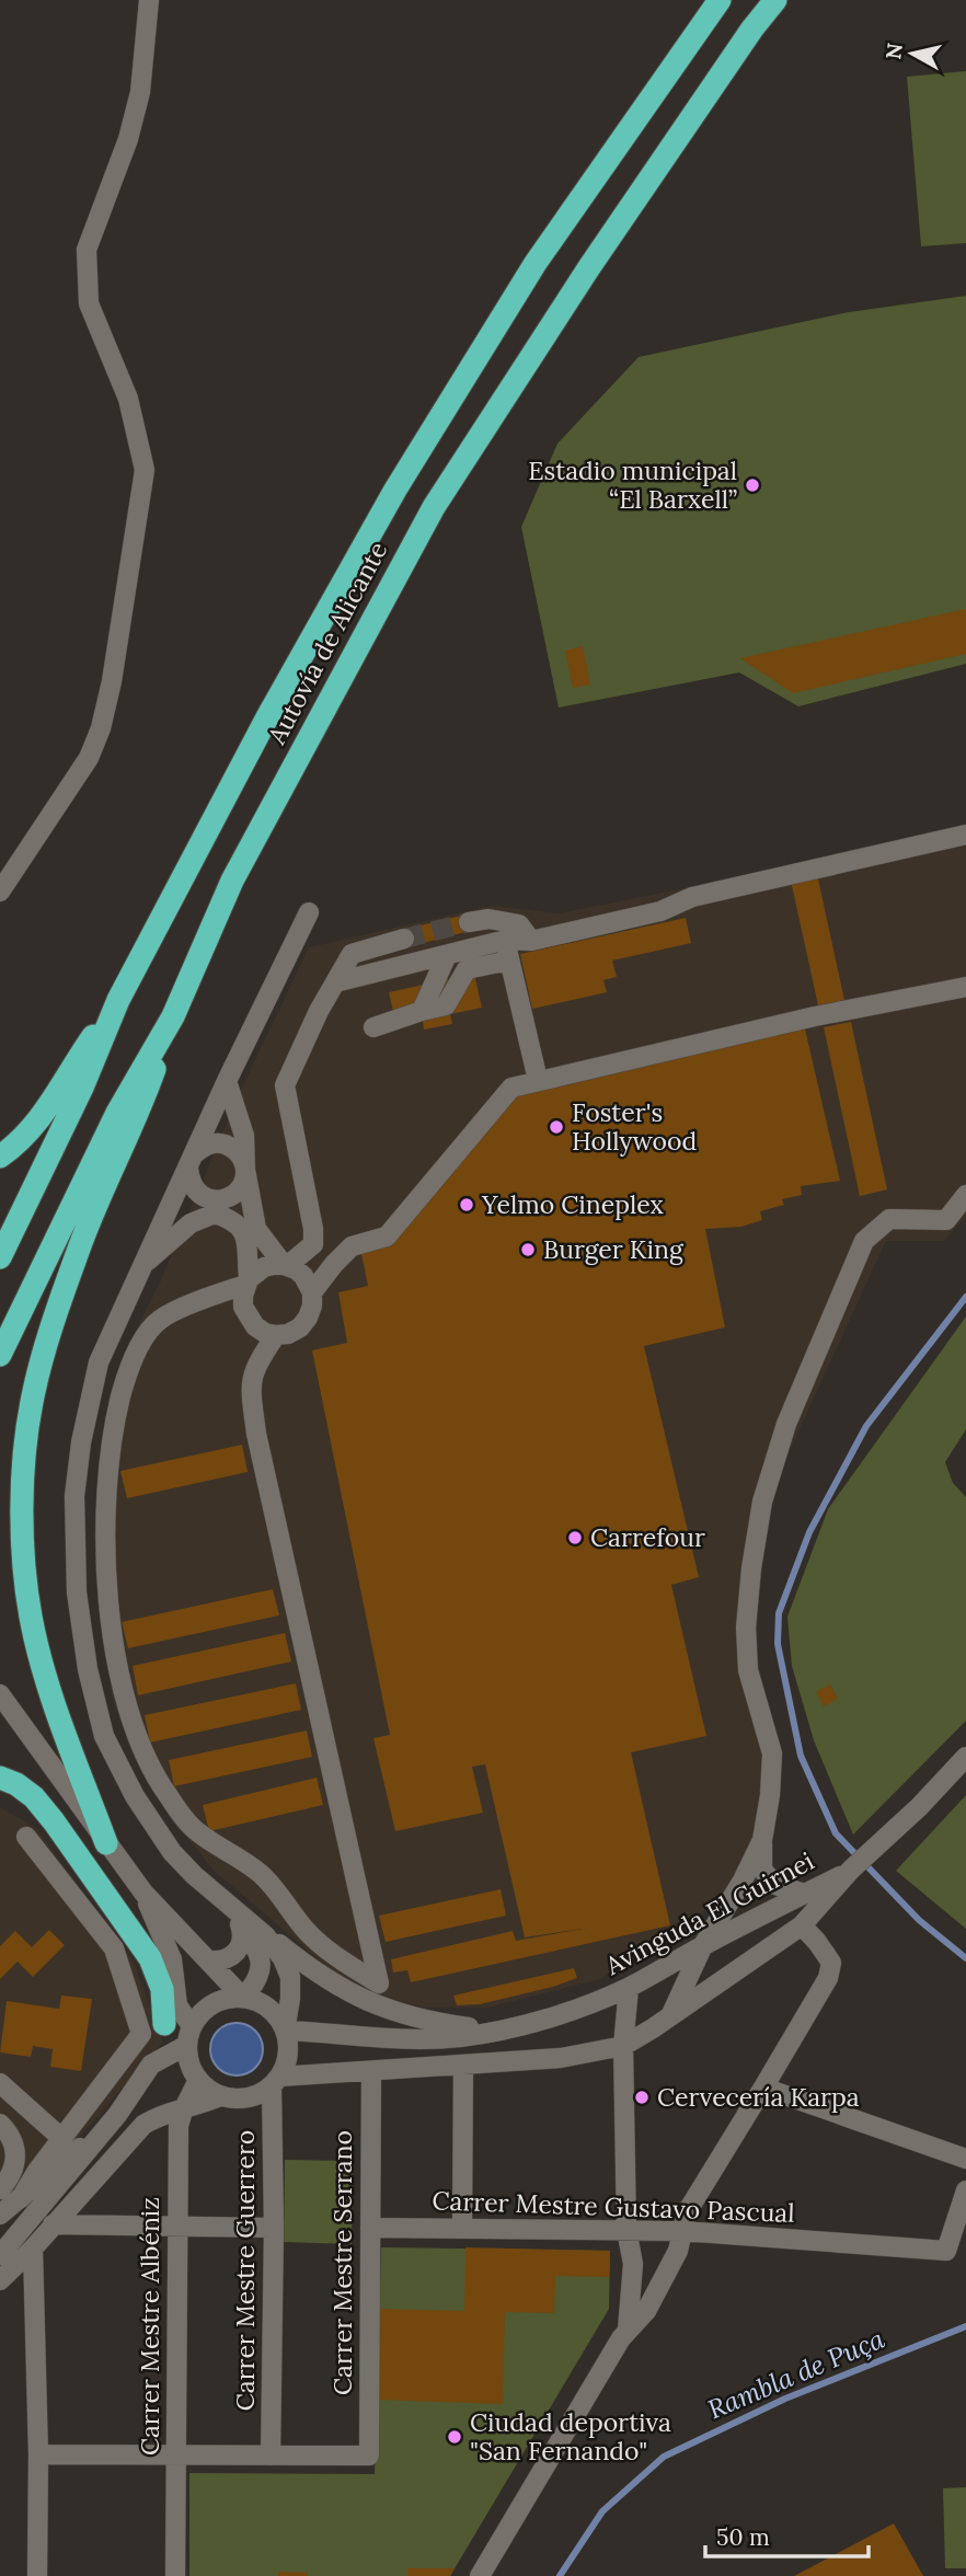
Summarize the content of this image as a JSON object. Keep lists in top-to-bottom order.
{
  "streets": {
    "highway": ["Autovía de Alicante"],
    "street": [
      "Avinguda El Guirnei",
      "Carrer Mestre Gustavo Pascual",
      "Carrer Mestre Serrano",
      "Carrer Mestre Guerrero",
      "Carrer Mestre Albéniz"
    ]
  },
  "crossings": [
    ["Avinguda El Guirnei", "Carrer Mestre Serrano"],
    ["Avinguda El Guirnei", "Carrer Mestre Guerrero"],
    ["Avinguda El Guirnei", "Carrer Mestre Albéniz"],
    ["Carrer Mestre Gustavo Pascual", "Carrer Mestre Serrano"],
    ["Carrer Mestre Serrano", "Carrer Mestre Guerrero"],
    ["Carrer Mestre Guerrero", "Carrer Mestre Albéniz"]
  ],
  "water": ["Rambla de Puça"],
  "places": [
    "Estadio municipal “El Barxell”",
    "Foster's Hollywood",
    "Yelmo Cineplex",
    "Burger King",
    "Carrefour",
    "Cervecería Karpa",
    "Ciudad deportiva \"San Fernando\""
  ],
  "scale_bar": "50 m",
  "north": "left"
}
